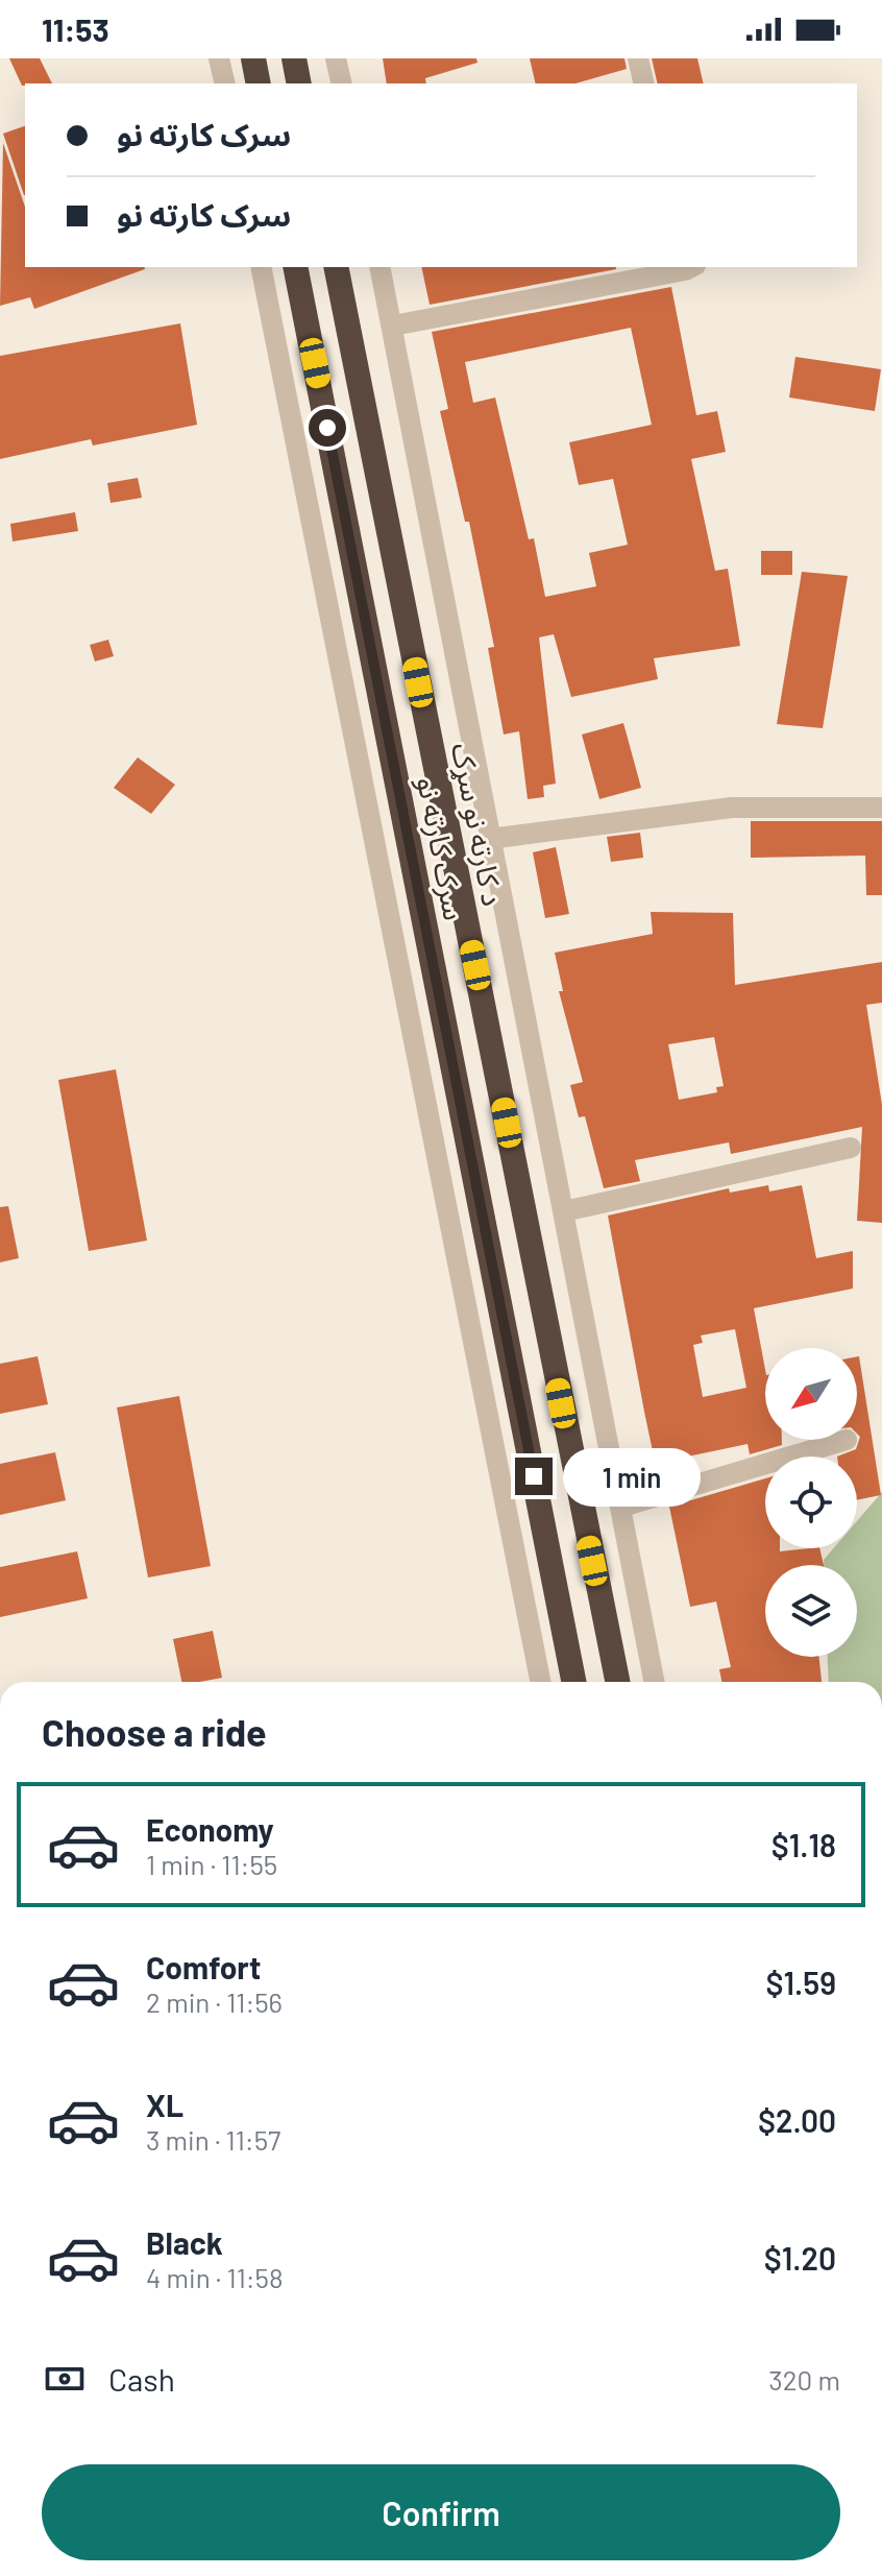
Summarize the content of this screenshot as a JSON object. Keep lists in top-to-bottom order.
{
  "streets": {
    "highway": ["د کارته نو سړک", "سرک کارته نو"]
  },
  "north": "bottom left",
  "page": {
    "status": "11:53",
    "banner": ["سرک کارته نو", "سرک کارته نو"],
    "bubble": "1 min",
    "heading": "Choose a ride",
    "list": [
      {
        "name": "Economy",
        "note": "1 min · 11:55",
        "value": "$1.18"
      },
      {
        "name": "Comfort",
        "note": "2 min · 11:56",
        "value": "$1.59"
      },
      {
        "name": "XL",
        "note": "3 min · 11:57",
        "value": "$2.00"
      },
      {
        "name": "Black",
        "note": "4 min · 11:58",
        "value": "$1.20"
      }
    ],
    "pay": ["Cash", "320 m"],
    "buttons": "Confirm"
  }
}
